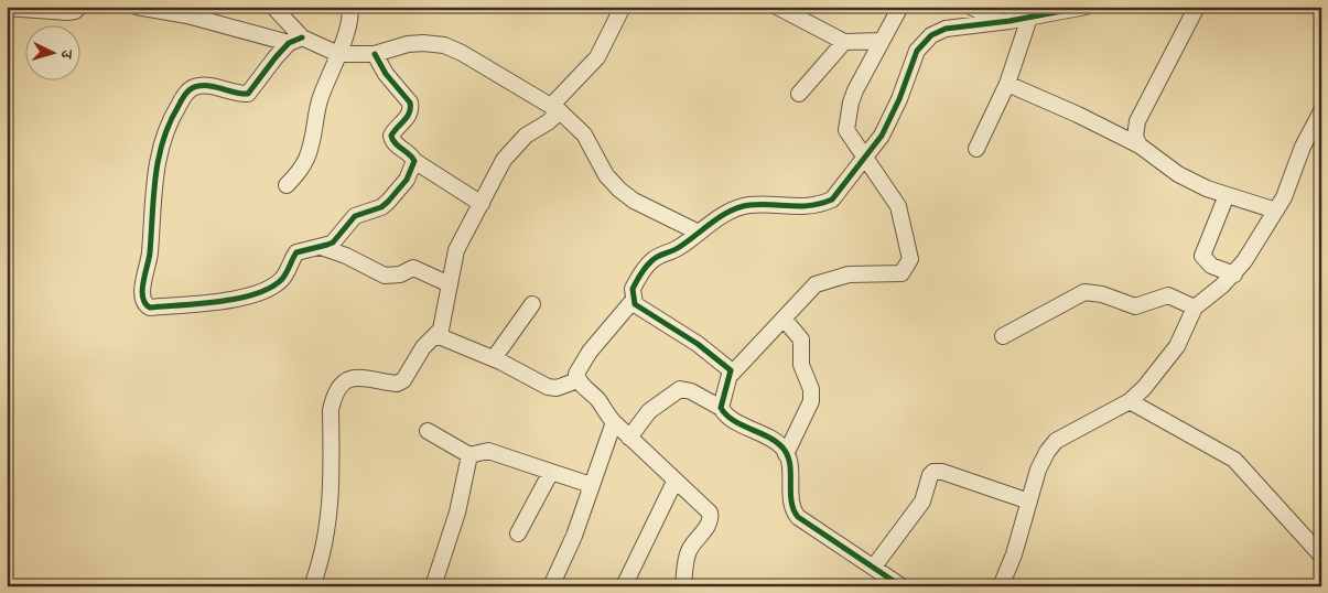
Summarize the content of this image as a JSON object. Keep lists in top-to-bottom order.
{
  "north": "right"
}
